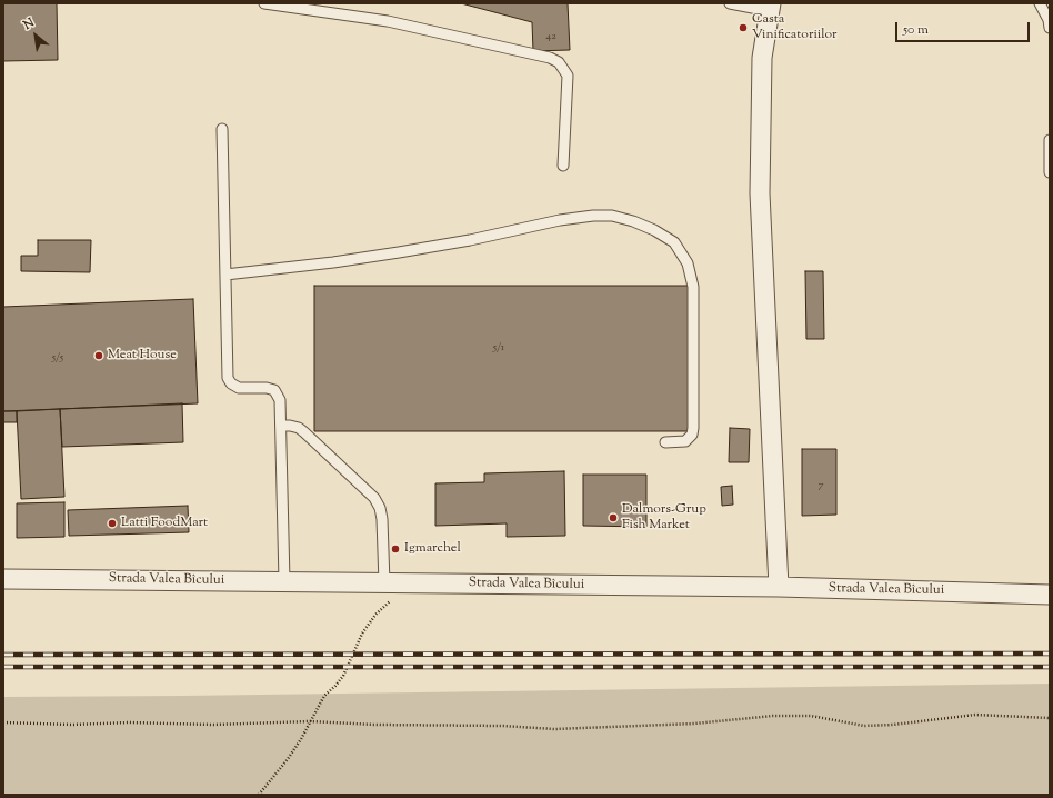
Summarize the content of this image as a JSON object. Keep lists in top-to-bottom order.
{
  "streets": {
    "street": ["Strada Valea Bîcului"]
  },
  "places": [
    "Casta Vinificatoriilor",
    "Meat House",
    "Dalmors-Grup Fish Market",
    "Latti FoodMart",
    "Igmarchel"
  ],
  "house_numbers": [
    "42",
    "5/1",
    "5/5",
    "7"
  ],
  "scale_bar": "50 m",
  "north": "top left"
}
